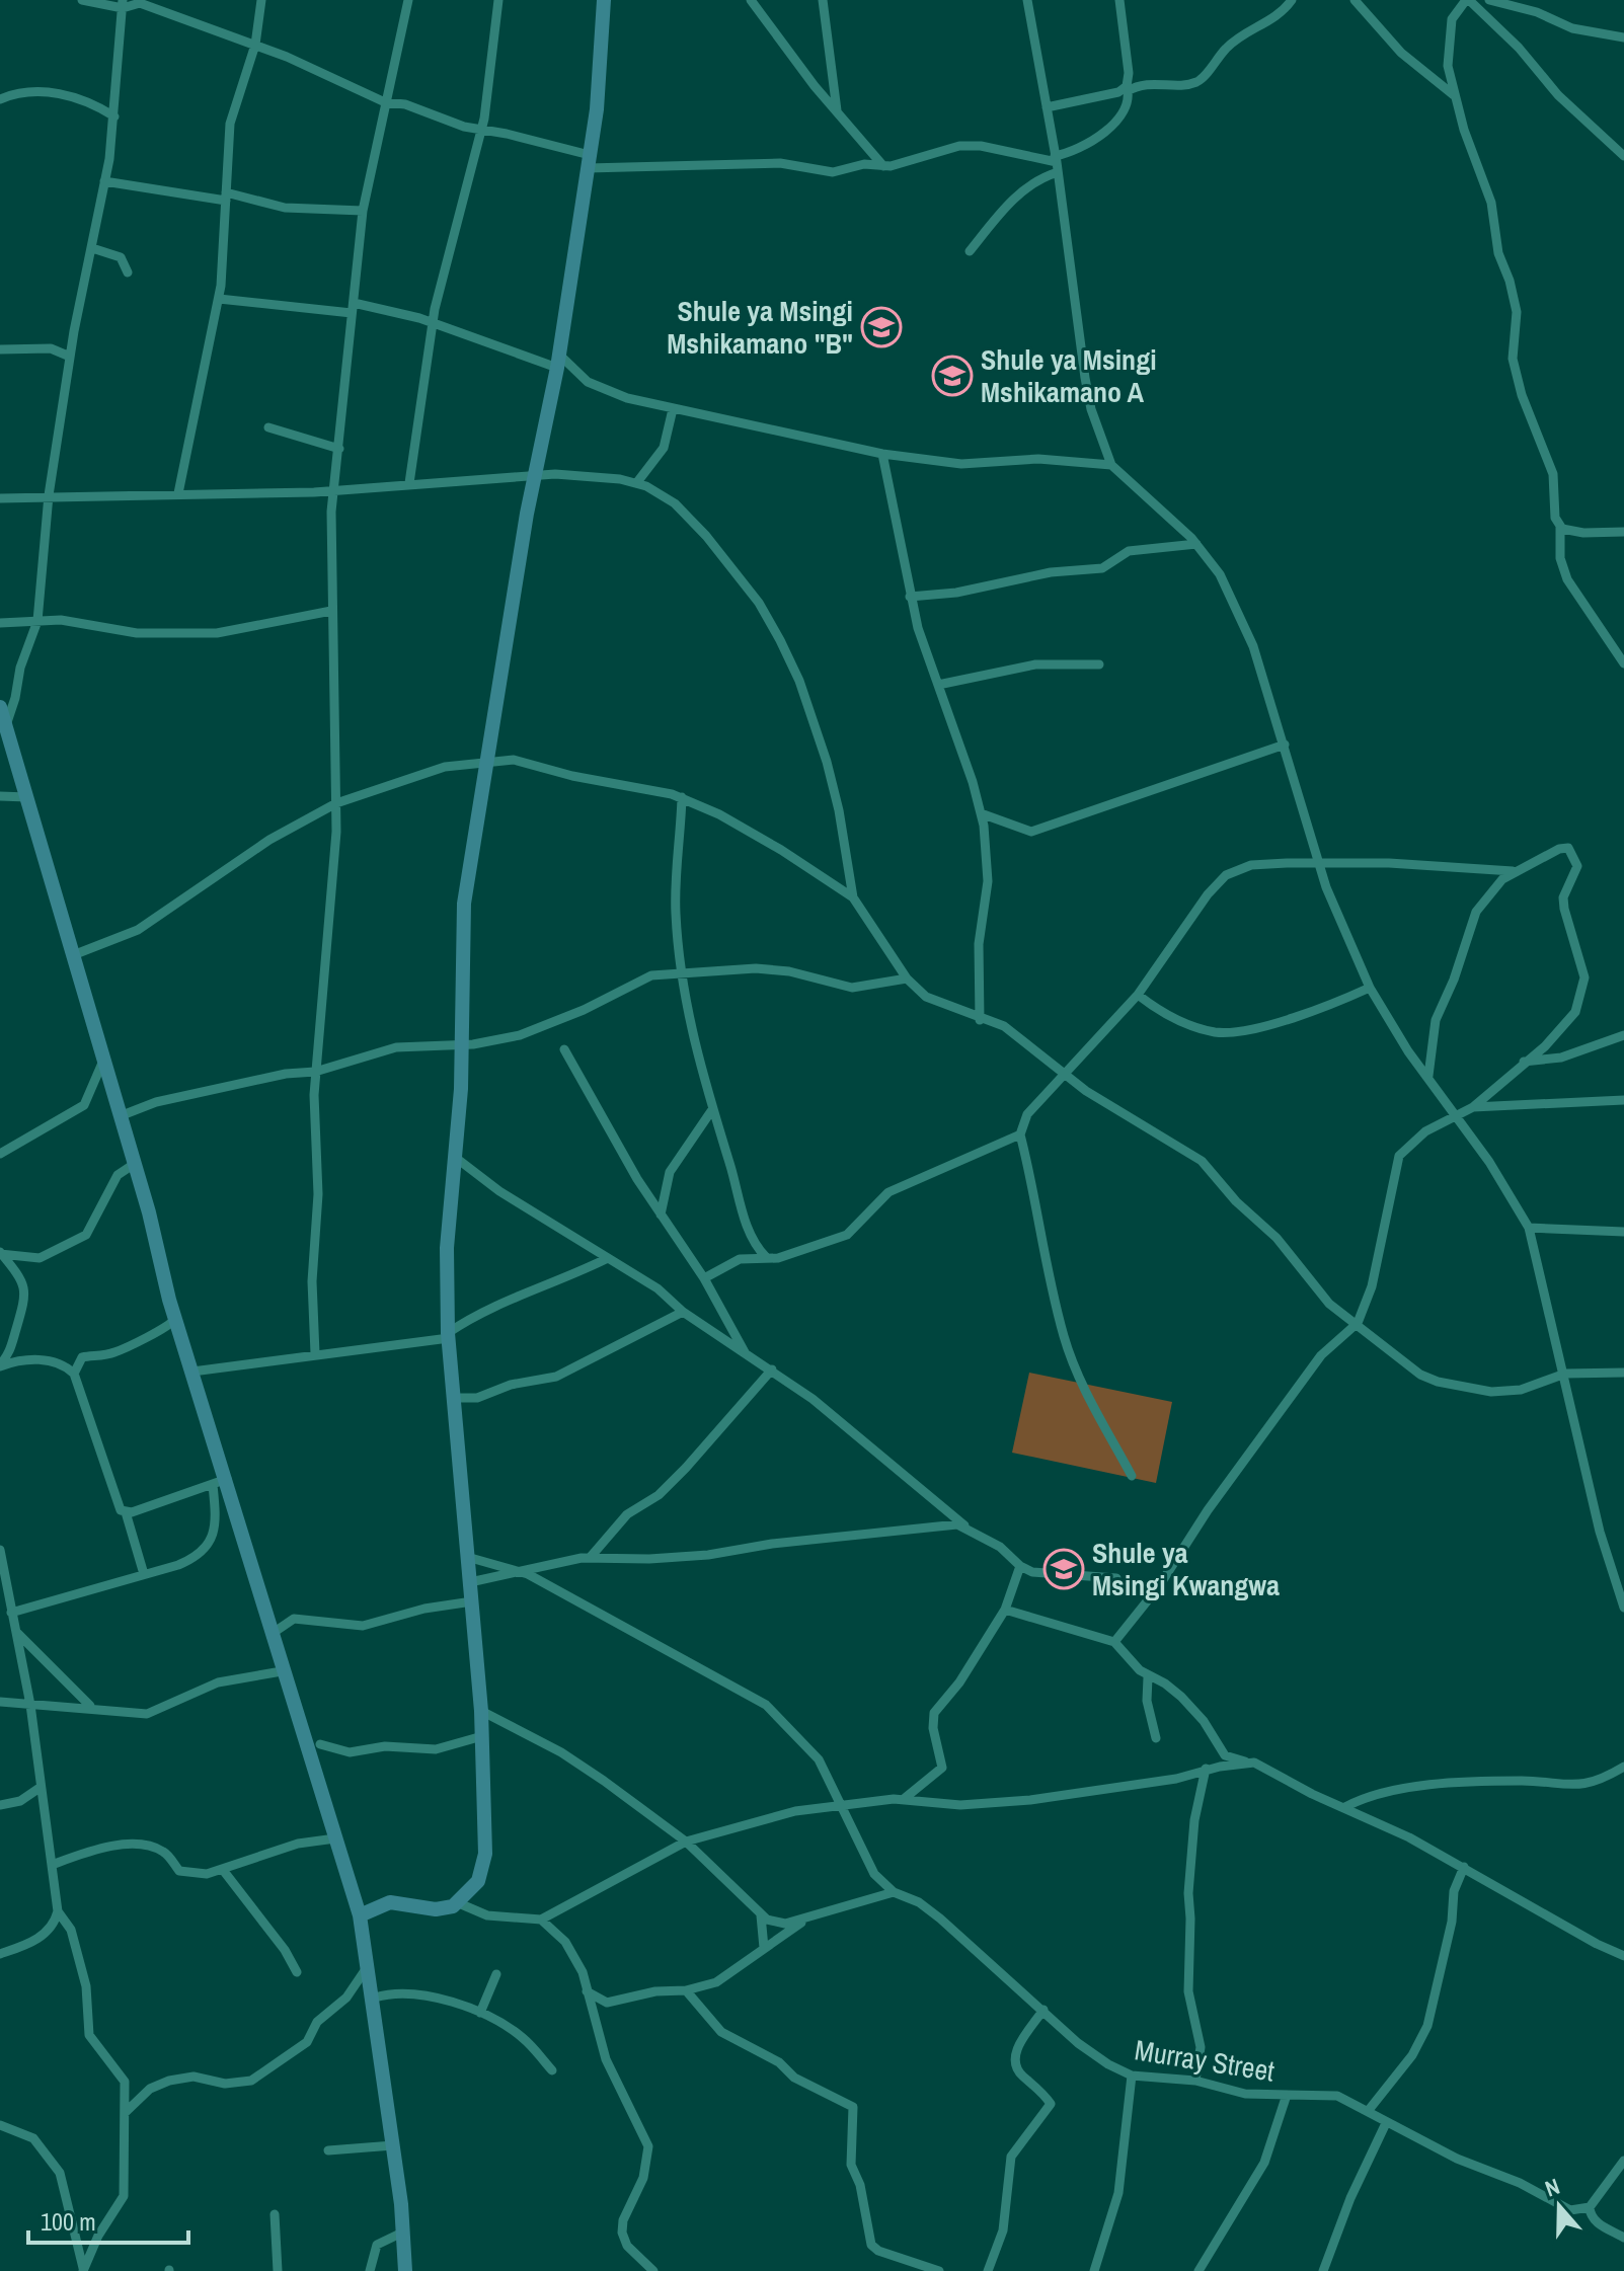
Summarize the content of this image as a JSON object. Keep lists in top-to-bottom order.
{
  "streets": {
    "street": ["Murray Street"]
  },
  "places": {
    "school or university": ["Shule ya Msingi Mshikamano \"B\"", "Shule ya Msingi Mshikamano A", "Shule ya Msingi Kwangwa"]
  },
  "scale_bar": "100 m",
  "north": "top"
}
